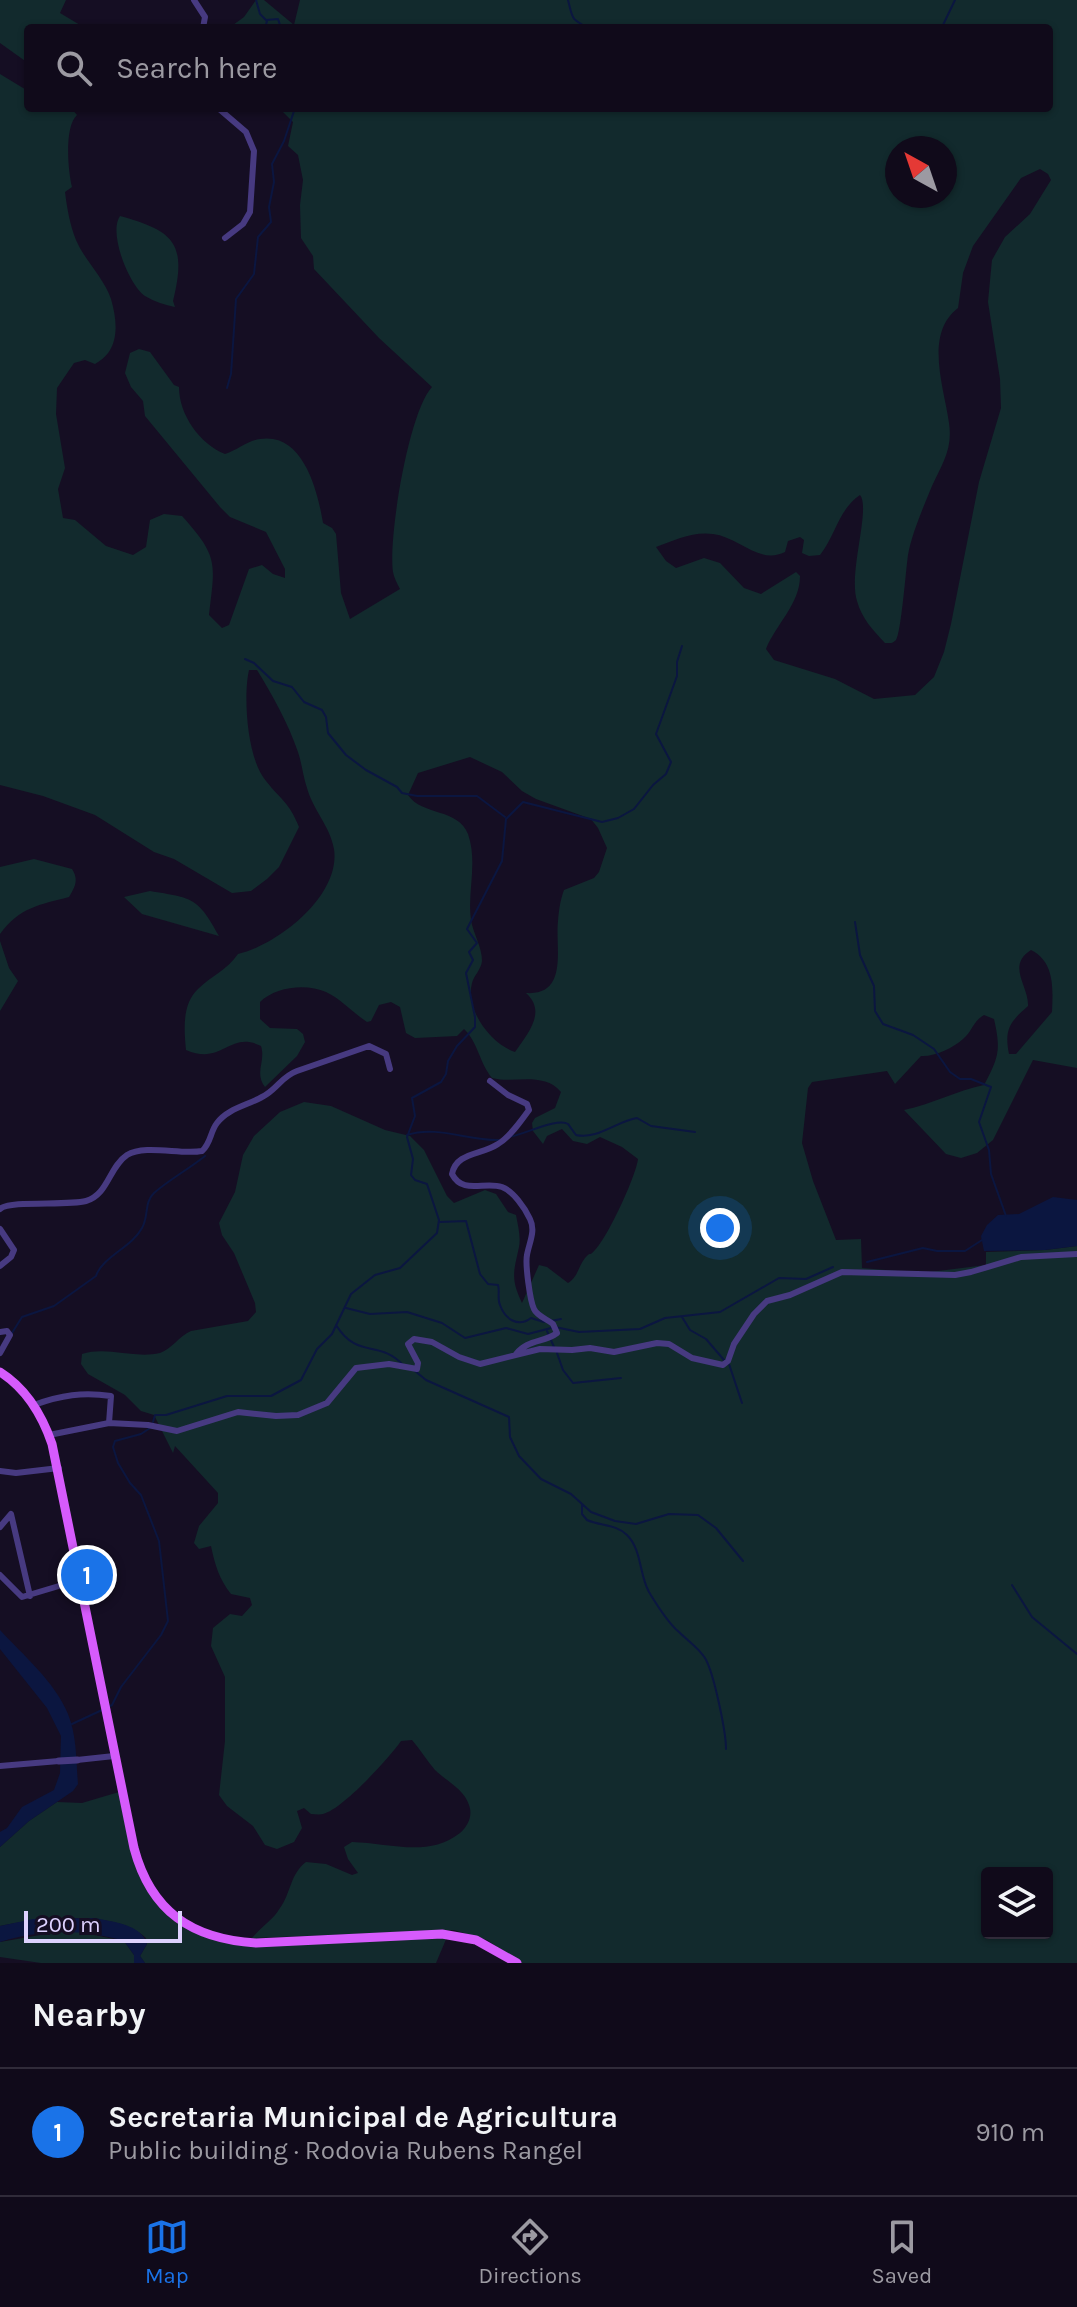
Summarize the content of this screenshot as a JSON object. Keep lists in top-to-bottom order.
{
  "scale_bar": "200 m",
  "north": "top left",
  "page": {
    "search": "Search here",
    "pins": "1",
    "scale": "200 m",
    "heading": "Nearby",
    "list": [
      {
        "mark": "1",
        "name": "Secretaria Municipal de Agricultura",
        "note": "Public building · Rodovia Rubens Rangel",
        "value": "910 m"
      }
    ],
    "nav": ["Map", "Directions", "Saved"]
  }
}
